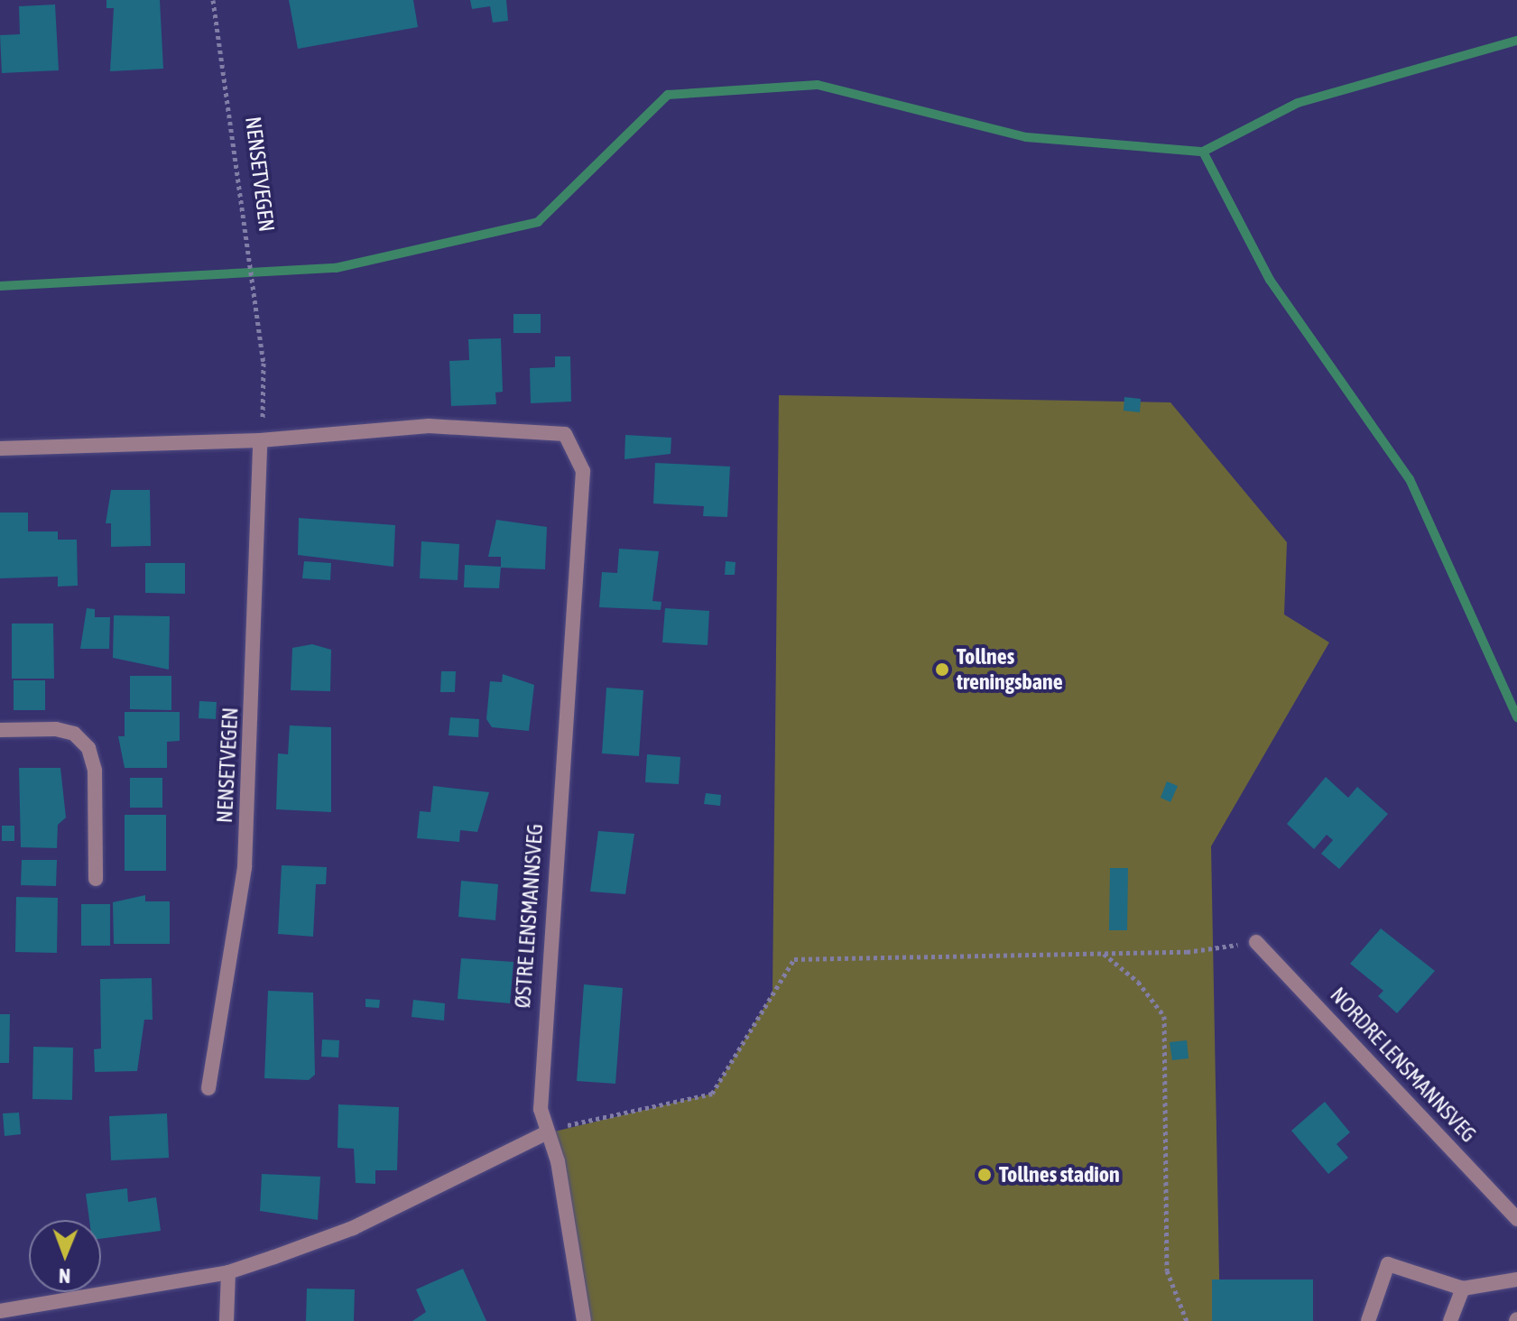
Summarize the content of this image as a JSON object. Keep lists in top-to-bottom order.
{
  "streets": {
    "street": ["NENSETVEGEN", "ØSTRE LENSMANNSVEG", "NORDRE LENSMANNSVEG"]
  },
  "crossings": [
    ["NENSETVEGEN", "ØSTRE LENSMANNSVEG"]
  ],
  "places": ["Tollnes treningsbane", "Tollnes stadion"],
  "north": "bottom"
}
